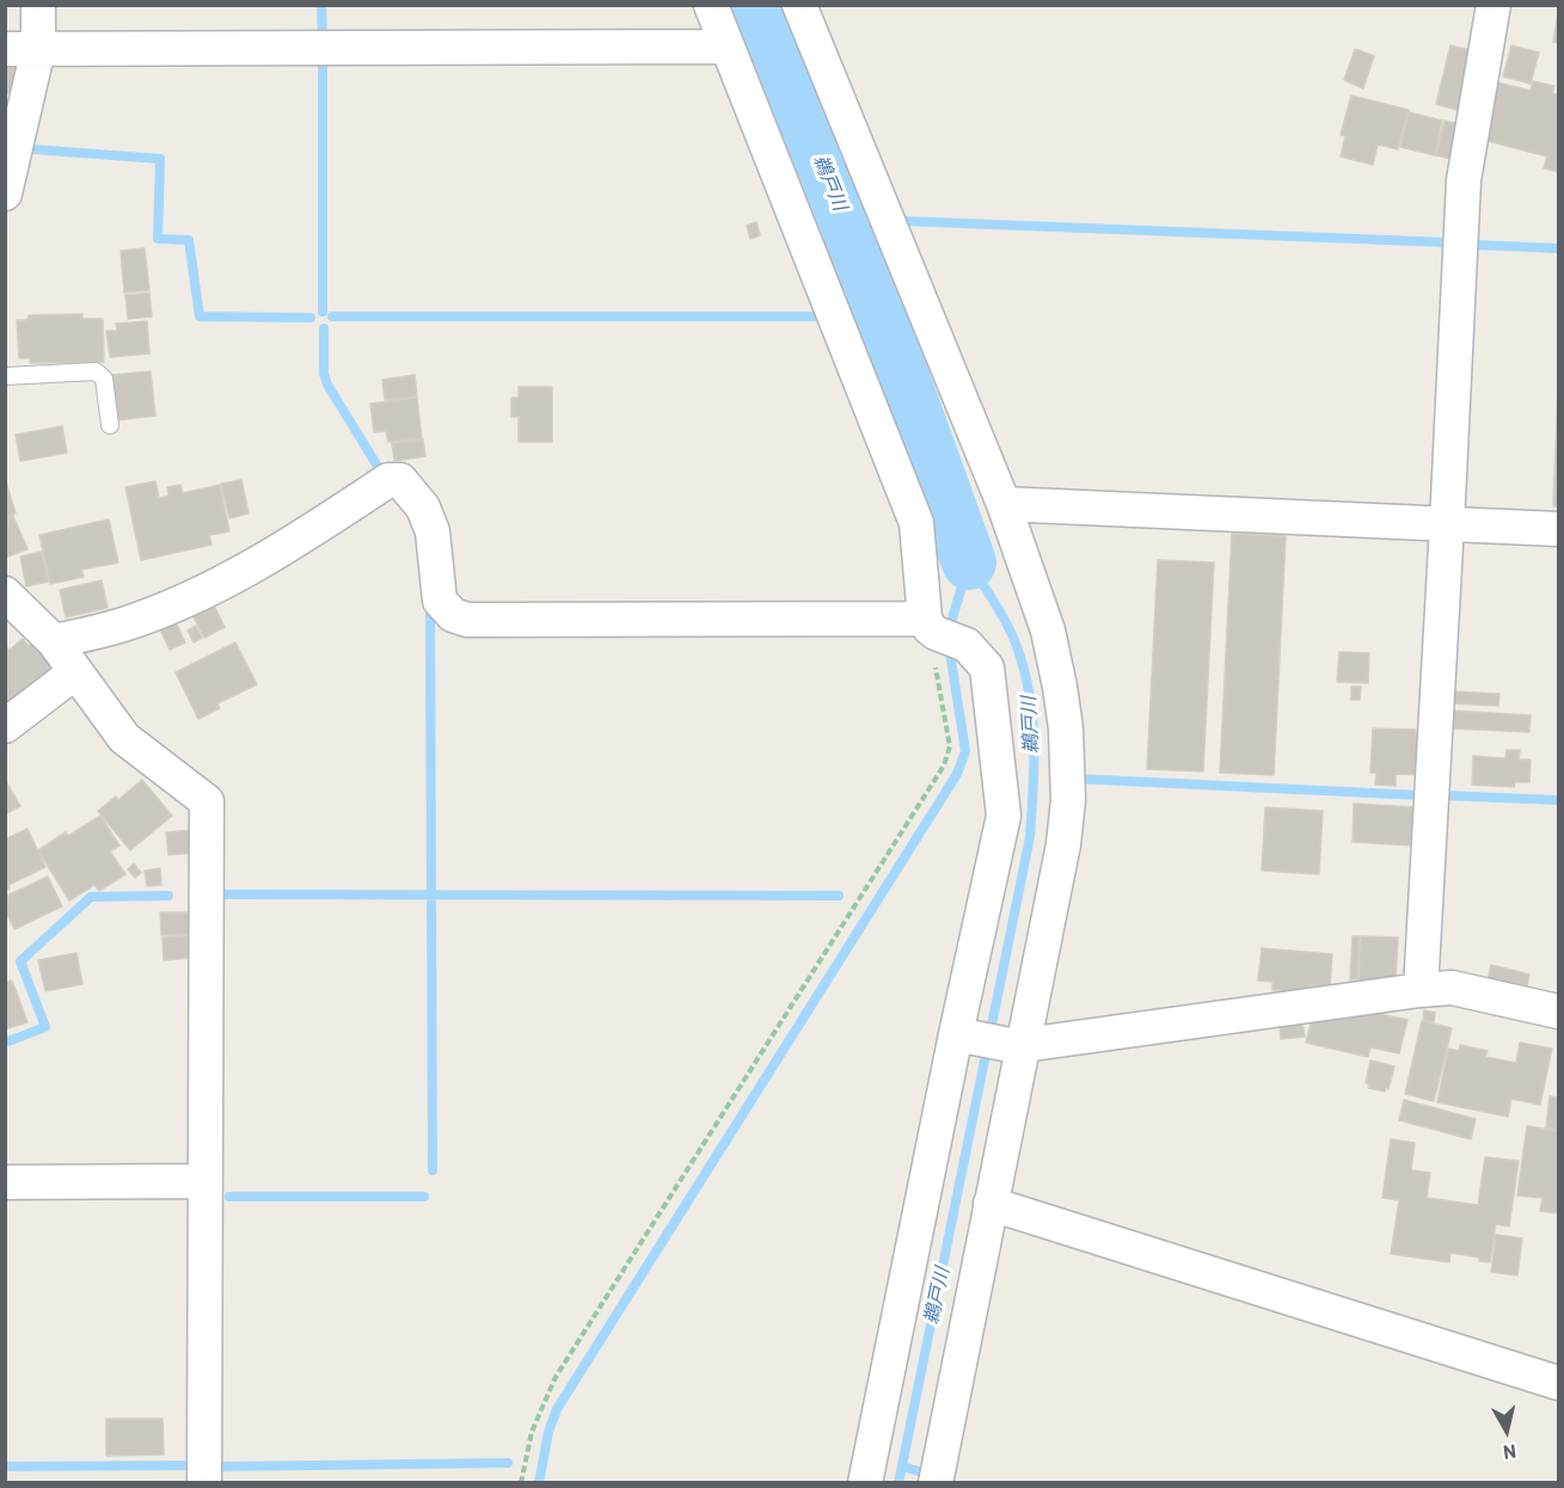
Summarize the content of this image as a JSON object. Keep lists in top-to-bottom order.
{
  "water": ["鵜戸川"],
  "north": "bottom"
}
